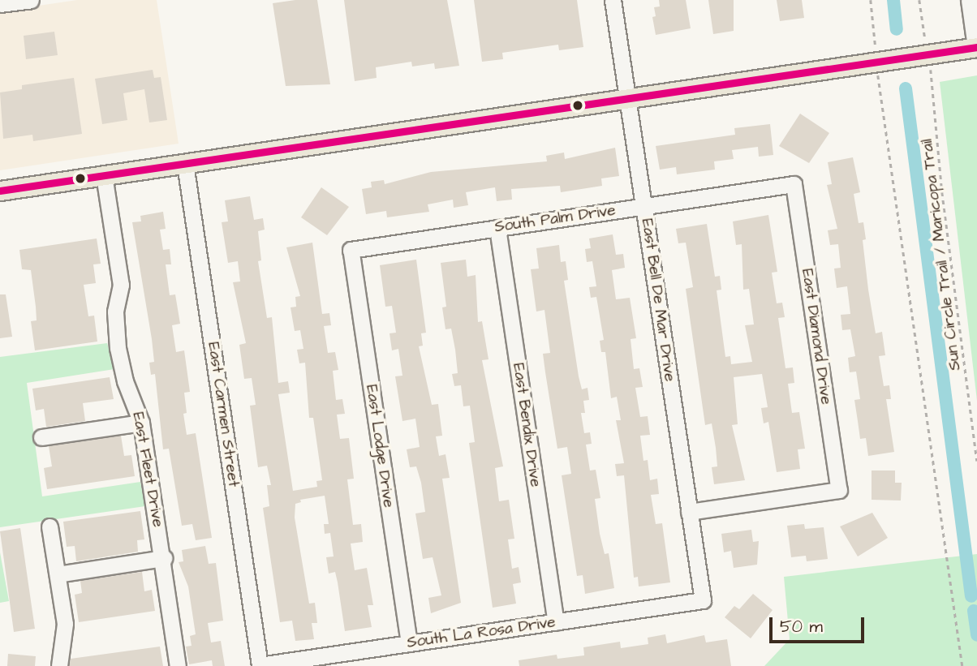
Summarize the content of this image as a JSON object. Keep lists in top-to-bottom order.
{
  "streets": {
    "street": [
      "South Palm Drive",
      "East Bell De Mar Drive",
      "East Diamond Drive",
      "East Carmen Street",
      "East Bendix Drive",
      "East Lodge Drive",
      "East Fleet Drive",
      "South La Rosa Drive"
    ],
    "path": ["Sun Circle Trail / Maricopa Trail"]
  },
  "crossings": [
    ["South Palm Drive", "East Bell De Mar Drive"],
    ["South Palm Drive", "East Diamond Drive"],
    ["South Palm Drive", "East Bendix Drive"],
    ["South Palm Drive", "East Lodge Drive"],
    ["East Bell De Mar Drive", "East Diamond Drive"],
    ["East Bell De Mar Drive", "South La Rosa Drive"],
    ["East Carmen Street", "South La Rosa Drive"],
    ["East Bendix Drive", "South La Rosa Drive"],
    ["East Lodge Drive", "South La Rosa Drive"]
  ],
  "scale_bar": "50 m"
}
